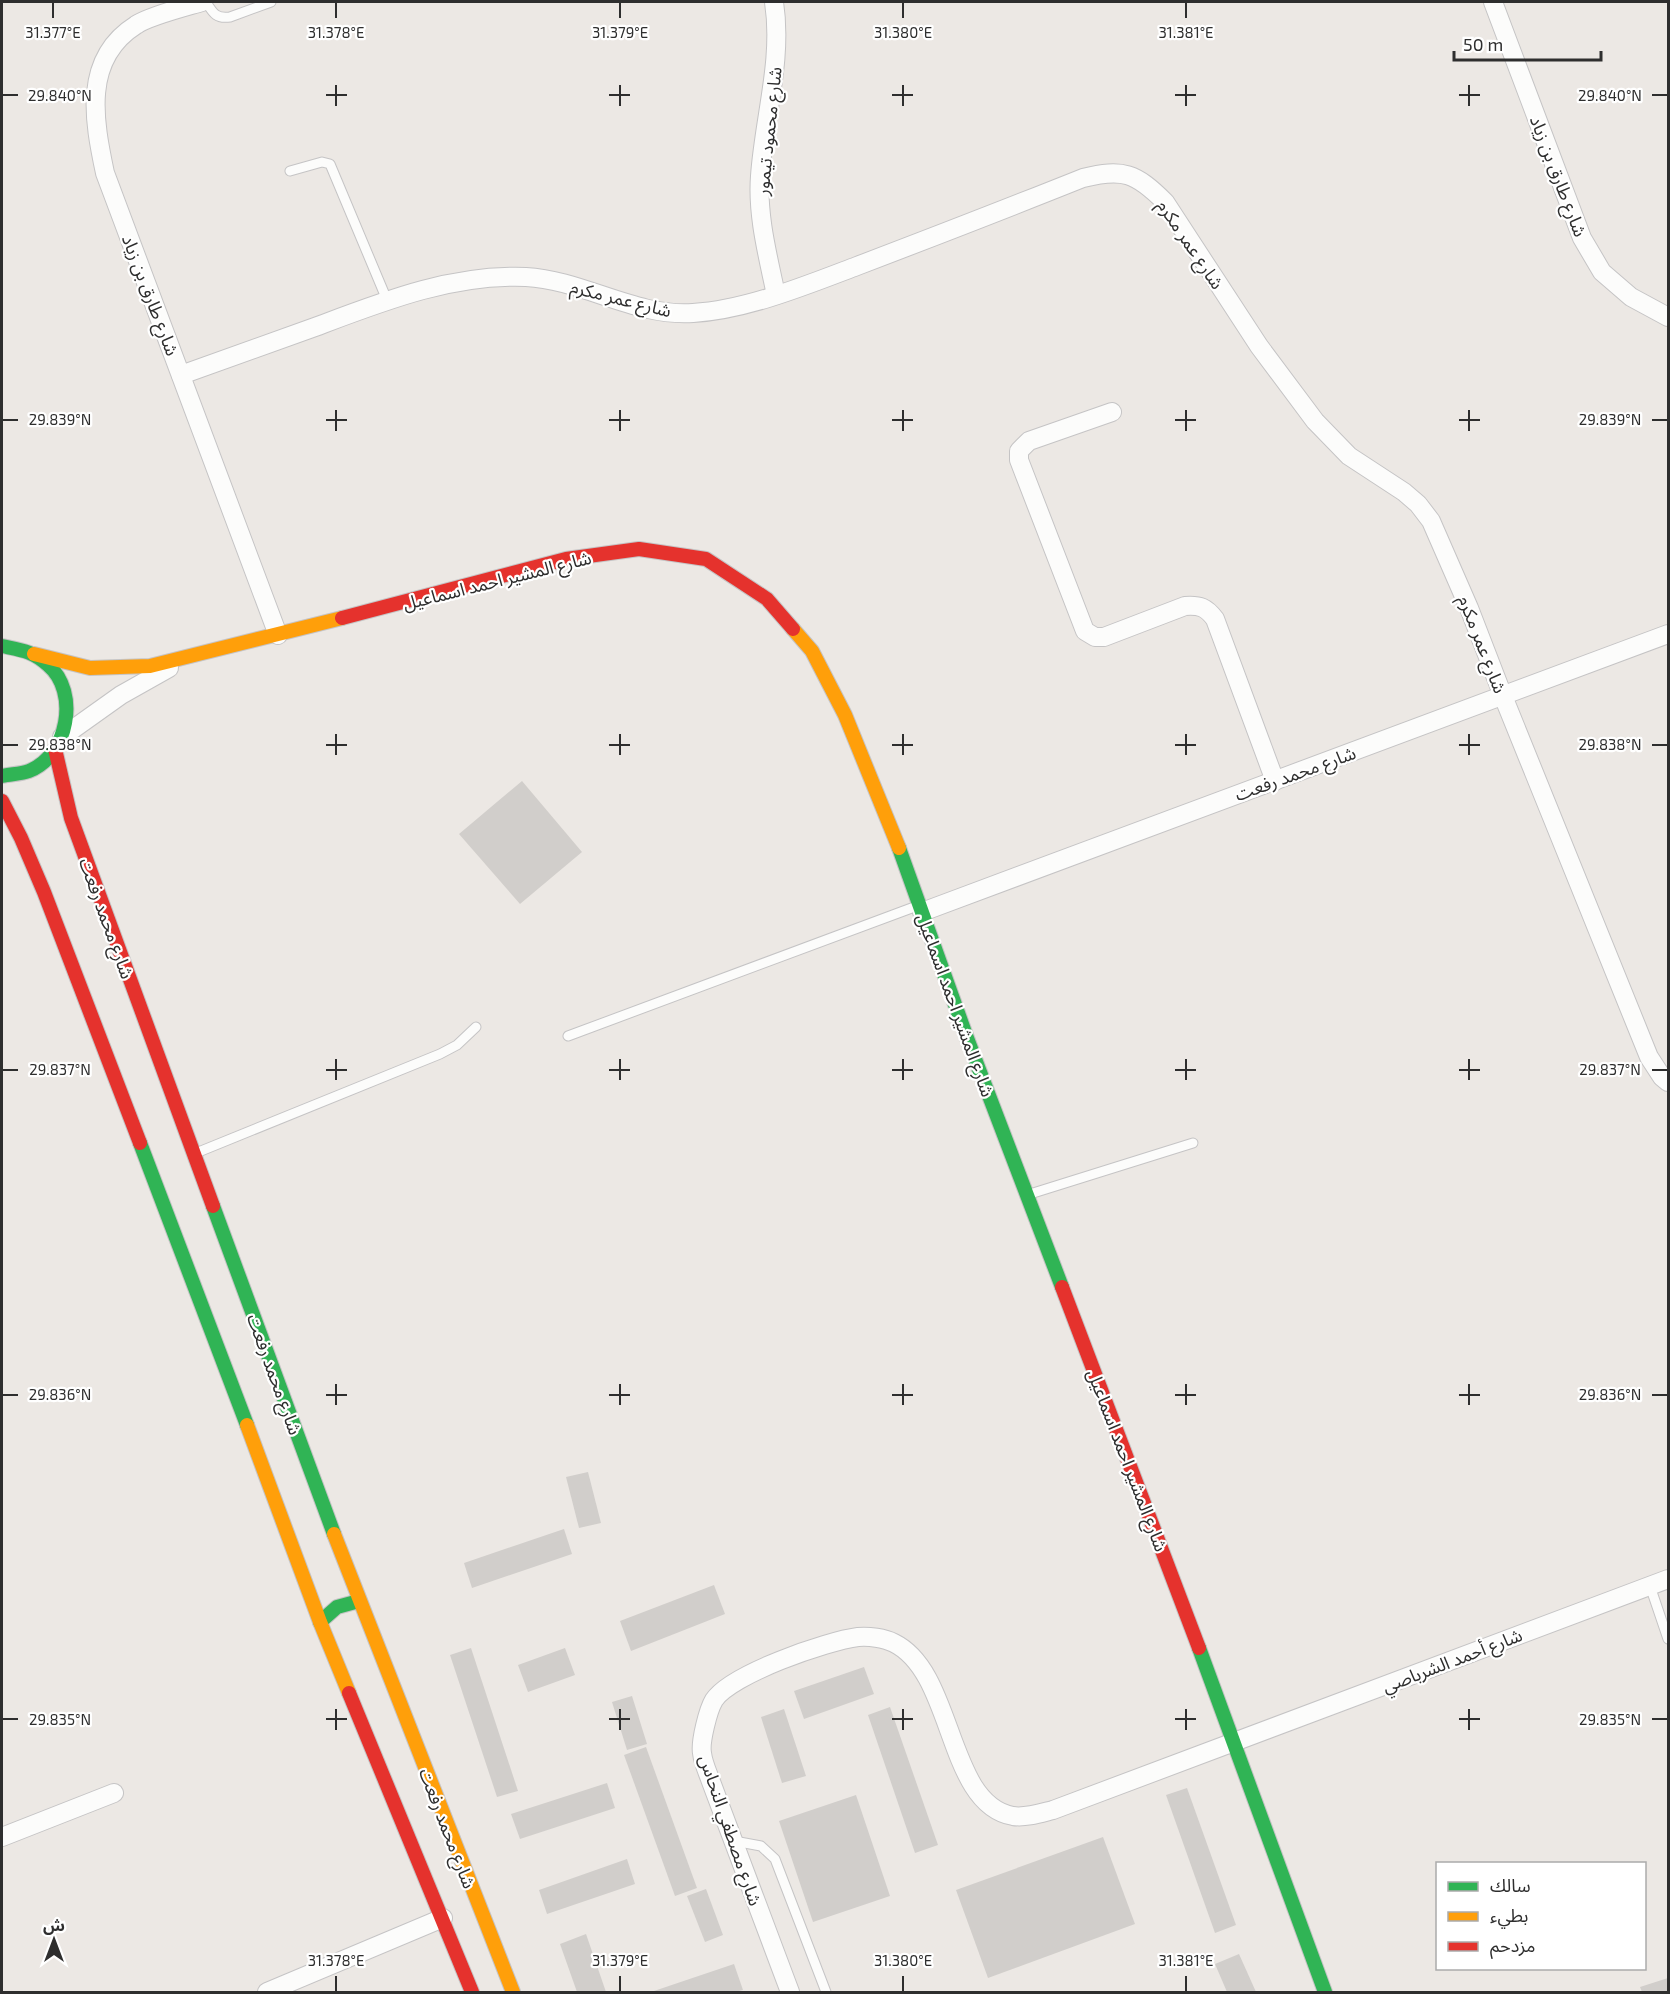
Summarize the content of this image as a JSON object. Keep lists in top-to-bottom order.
{
  "streets": {
    "street": [
      "شارع محمود تيمور",
      "شارع طارق بن زياد",
      "شارع عمر مكرم",
      "شارع المشير احمد اسماعيل",
      "شارع محمد رفعت",
      "شارع أحمد الشرباصي",
      "شارع مصطفي النحاس"
    ]
  },
  "crossings": [
    ["شارع محمود تيمور", "شارع عمر مكرم"],
    ["شارع طارق بن زياد", "شارع عمر مكرم"],
    ["شارع طارق بن زياد", "شارع المشير احمد اسماعيل"],
    ["شارع عمر مكرم", "شارع محمد رفعت"],
    ["شارع المشير احمد اسماعيل", "شارع محمد رفعت"],
    ["شارع المشير احمد اسماعيل", "شارع أحمد الشرباصي"],
    ["شارع المشير احمد اسماعيل", "شارع مصطفي النحاس"],
    ["شارع أحمد الشرباصي", "شارع مصطفي النحاس"]
  ],
  "legend": ["سالك", "بطيء", "مزدحم"],
  "scale_bar": "50 m",
  "north": "top",
  "coordinates": [
    "31.377°E",
    "31.378°E",
    "31.379°E",
    "31.380°E",
    "31.381°E",
    "29.840°N",
    "29.839°N",
    "29.838°N",
    "29.837°N",
    "29.836°N",
    "29.835°N"
  ]
}
